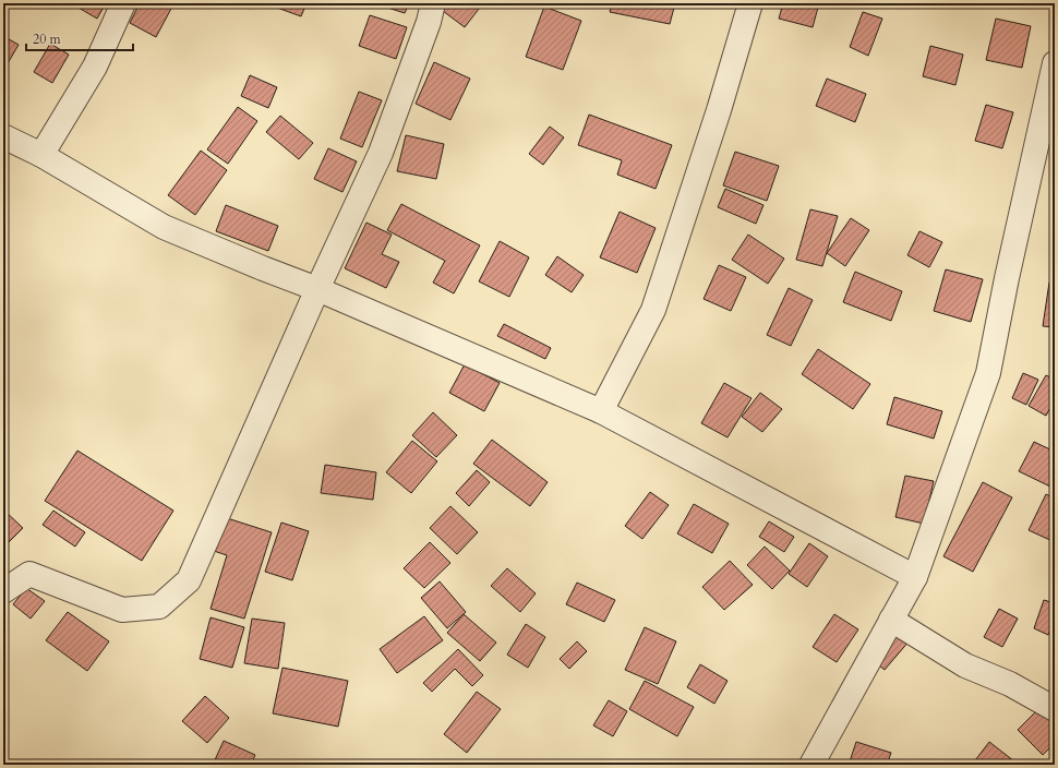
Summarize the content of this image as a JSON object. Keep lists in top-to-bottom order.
{
  "scale_bar": "20 m"
}
